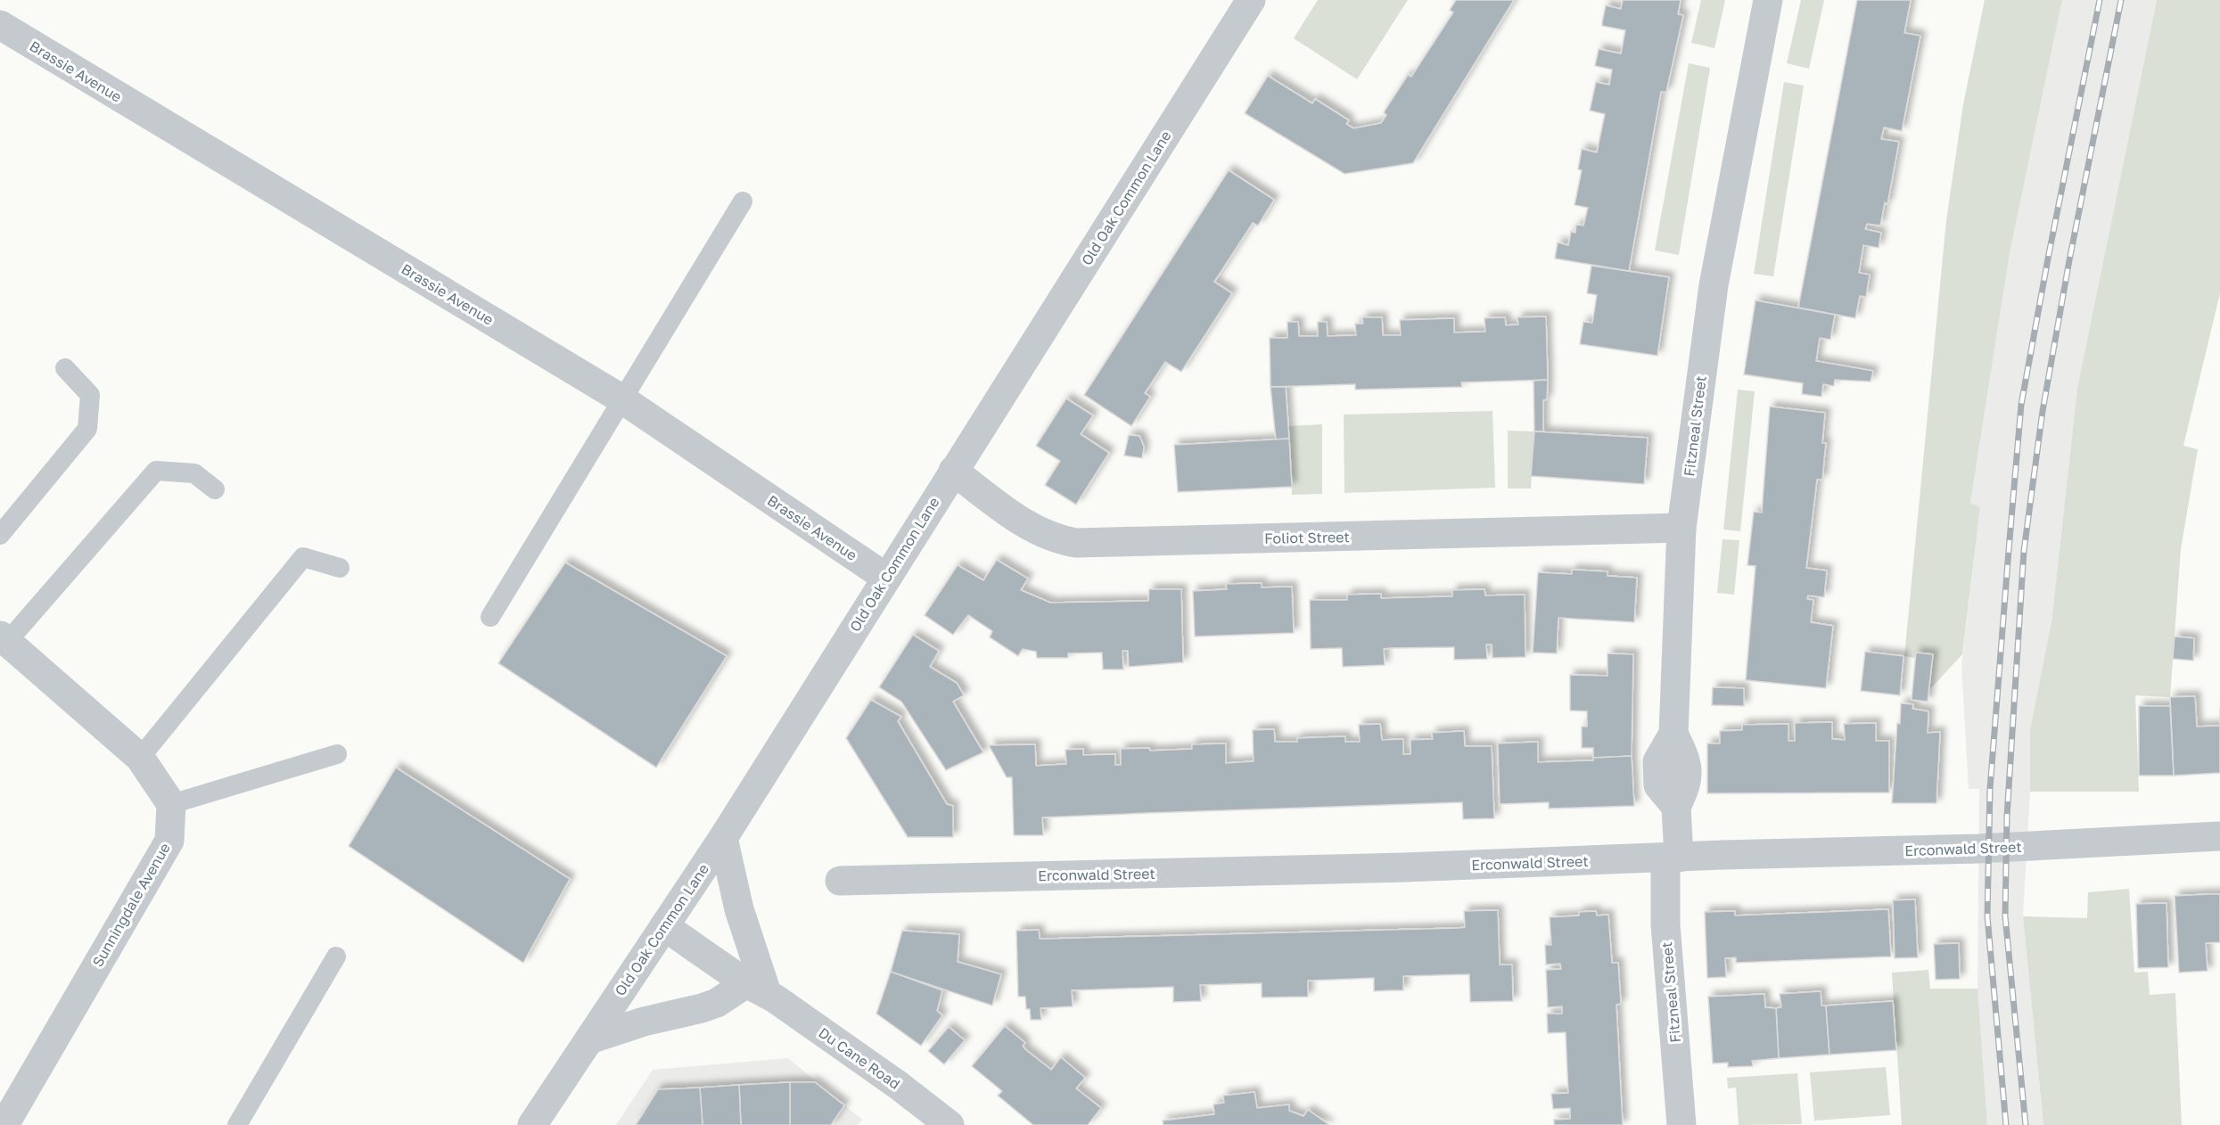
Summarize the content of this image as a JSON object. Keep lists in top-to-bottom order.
{
  "streets": {
    "street": [
      "Brassie Avenue",
      "Old Oak Common Lane",
      "Fitzneal Street",
      "Foliot Street",
      "Erconwald Street",
      "Sunningdale Avenue",
      "Du Cane Road"
    ]
  },
  "crossings": [
    ["Brassie Avenue", "Old Oak Common Lane"],
    ["Old Oak Common Lane", "Foliot Street"],
    ["Old Oak Common Lane", "Du Cane Road"],
    ["Fitzneal Street", "Foliot Street"],
    ["Fitzneal Street", "Erconwald Street"]
  ]
}
